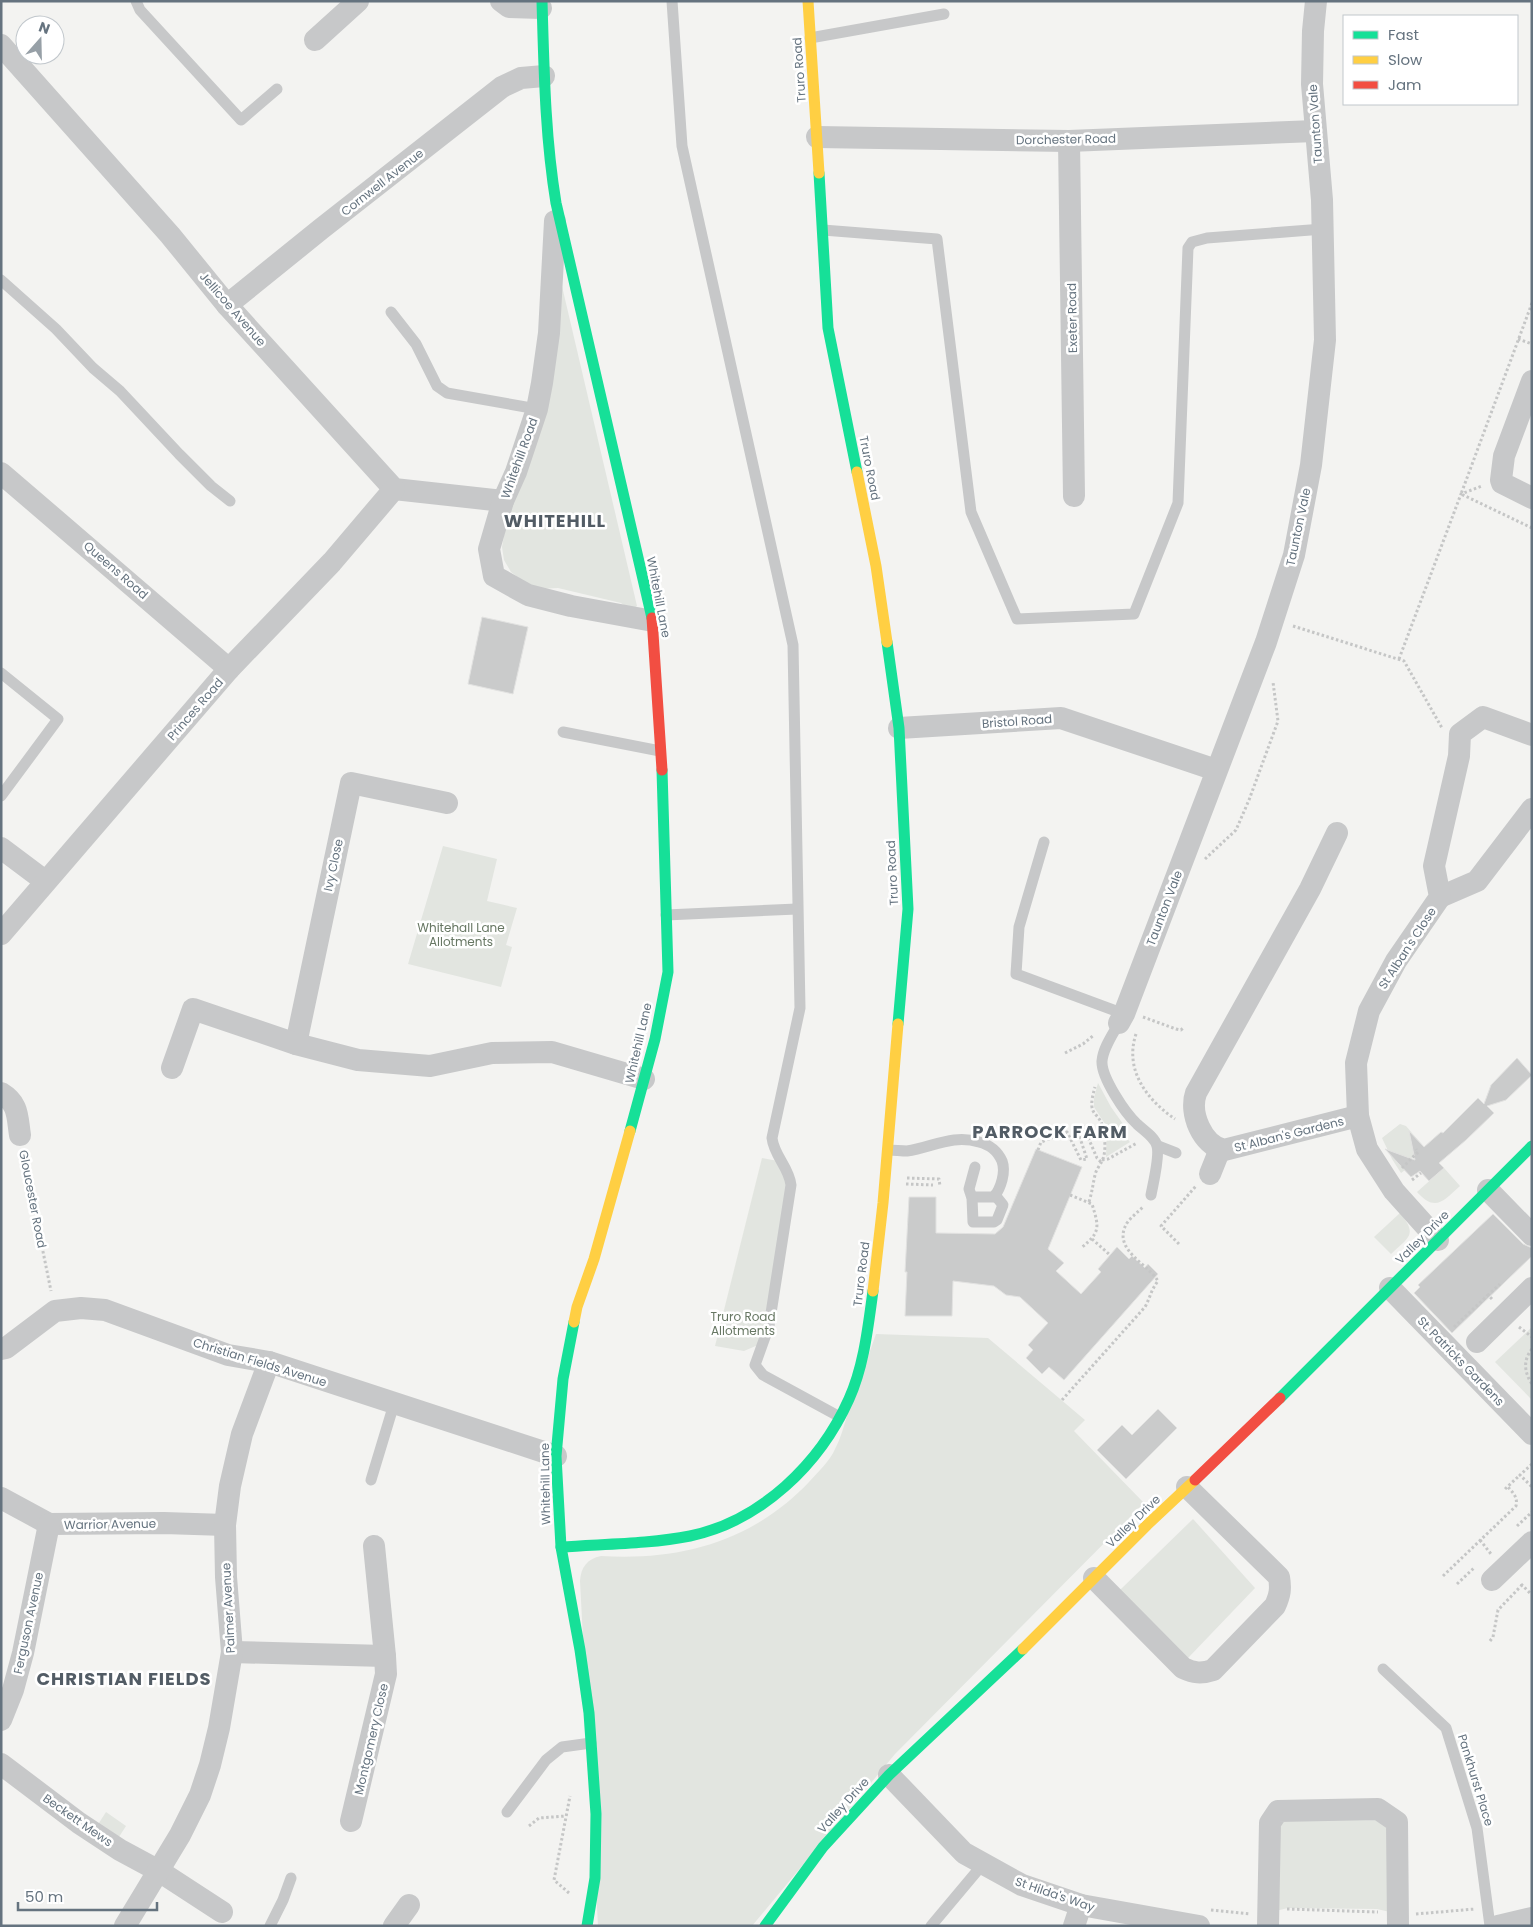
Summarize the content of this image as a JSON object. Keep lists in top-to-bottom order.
{
  "streets": {
    "street": [
      "Truro Road",
      "Taunton Vale",
      "Dorchester Road",
      "Cornwell Avenue",
      "Jellicoe Avenue",
      "Exeter Road",
      "Whitehill Road",
      "Queens Road",
      "Whitehill Lane",
      "Princes Road",
      "Bristol Road",
      "Ivy Close",
      "St Alban's Close",
      "St Alban's Gardens",
      "Gloucester Road",
      "Valley Drive",
      "St. Patricks Gardens",
      "Christian Fields Avenue",
      "Warrior Avenue",
      "Palmer Avenue",
      "Ferguson Avenue",
      "Montgomery Close",
      "Beckett Mews",
      "St Hilda's Way"
    ],
    "lane": ["Pankhurst Place"]
  },
  "crossings": [
    ["Truro Road", "Dorchester Road"],
    ["Truro Road", "Whitehill Lane"],
    ["Truro Road", "Bristol Road"],
    ["Taunton Vale", "Dorchester Road"],
    ["Taunton Vale", "Bristol Road"],
    ["Dorchester Road", "Exeter Road"],
    ["Cornwell Avenue", "Jellicoe Avenue"],
    ["Cornwell Avenue", "Whitehill Lane"],
    ["Jellicoe Avenue", "Princes Road"],
    ["Whitehill Road", "Whitehill Lane"],
    ["Queens Road", "Princes Road"],
    ["Whitehill Lane", "Christian Fields Avenue"],
    ["St Alban's Close", "St Alban's Gardens"],
    ["St Alban's Close", "Valley Drive"],
    ["Gloucester Road", "Christian Fields Avenue"],
    ["Valley Drive", "St. Patricks Gardens"],
    ["Valley Drive", "St Hilda's Way"],
    ["Christian Fields Avenue", "Palmer Avenue"],
    ["Warrior Avenue", "Palmer Avenue"],
    ["Warrior Avenue", "Ferguson Avenue"],
    ["Palmer Avenue", "Beckett Mews"]
  ],
  "districts": ["WHITEHILL", "PARROCK FARM", "CHRISTIAN FIELDS"],
  "parks": ["Whitehall Lane Allotments", "Truro Road Allotments"],
  "legend": ["Fast", "Slow", "Jam"],
  "scale_bar": "50 m",
  "north": "top"
}
